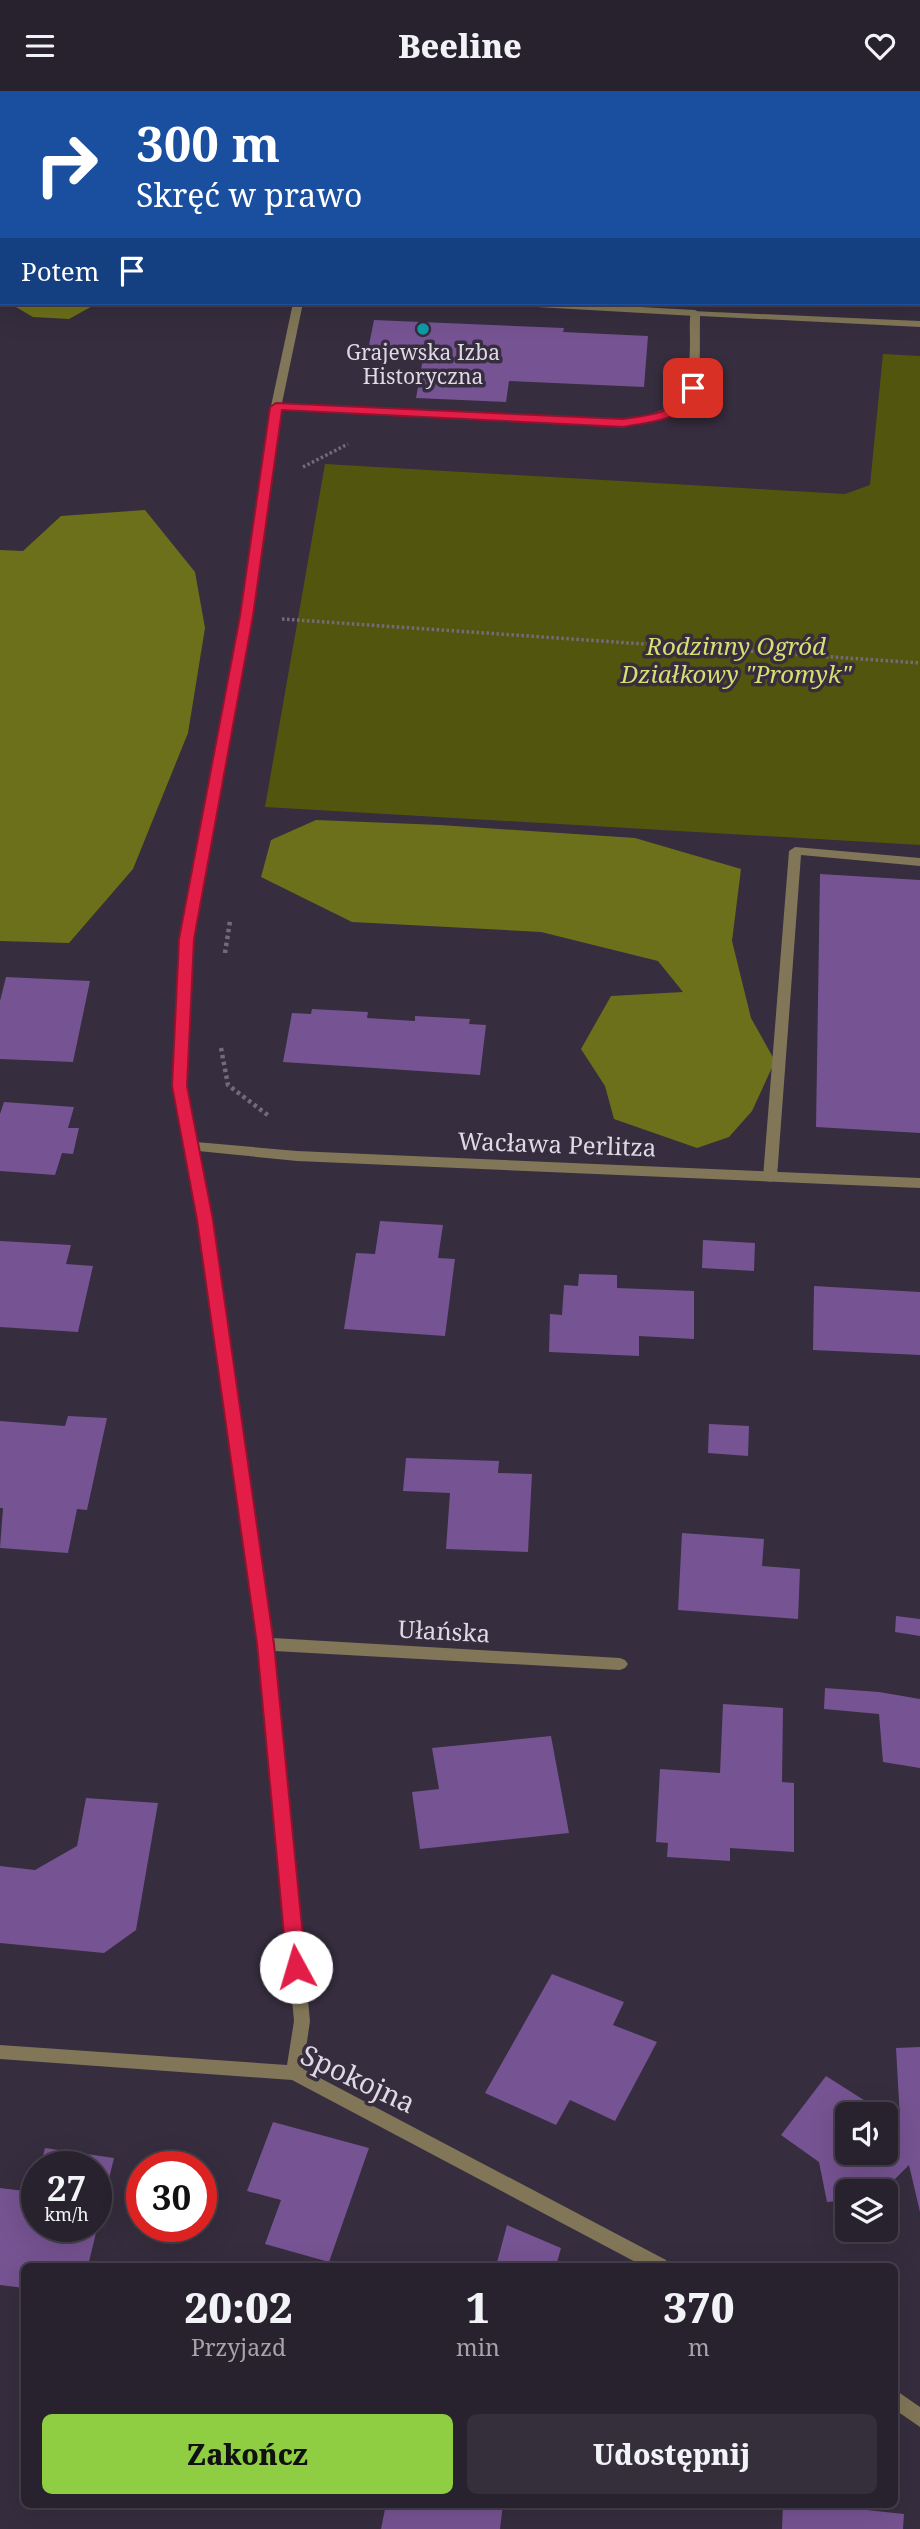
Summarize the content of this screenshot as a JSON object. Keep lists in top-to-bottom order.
{
  "streets": {
    "street": ["Wacława Perlitza", "Ułańska", "Spokojna"]
  },
  "parks": ["Rodzinny Ogród Działkowy \"Promyk\""],
  "places": ["Grajewska Izba Historyczna"],
  "page": {
    "header": "Beeline",
    "turn": ["300 m", "Skręć w prawo"],
    "then": "Potem",
    "speed": "27 km/h",
    "limit": "30",
    "eta": [
      "20:02",
      "Przyjazd",
      "1",
      "min",
      "370",
      "m"
    ],
    "buttons": ["Zakończ", "Udostępnij"]
  }
}
